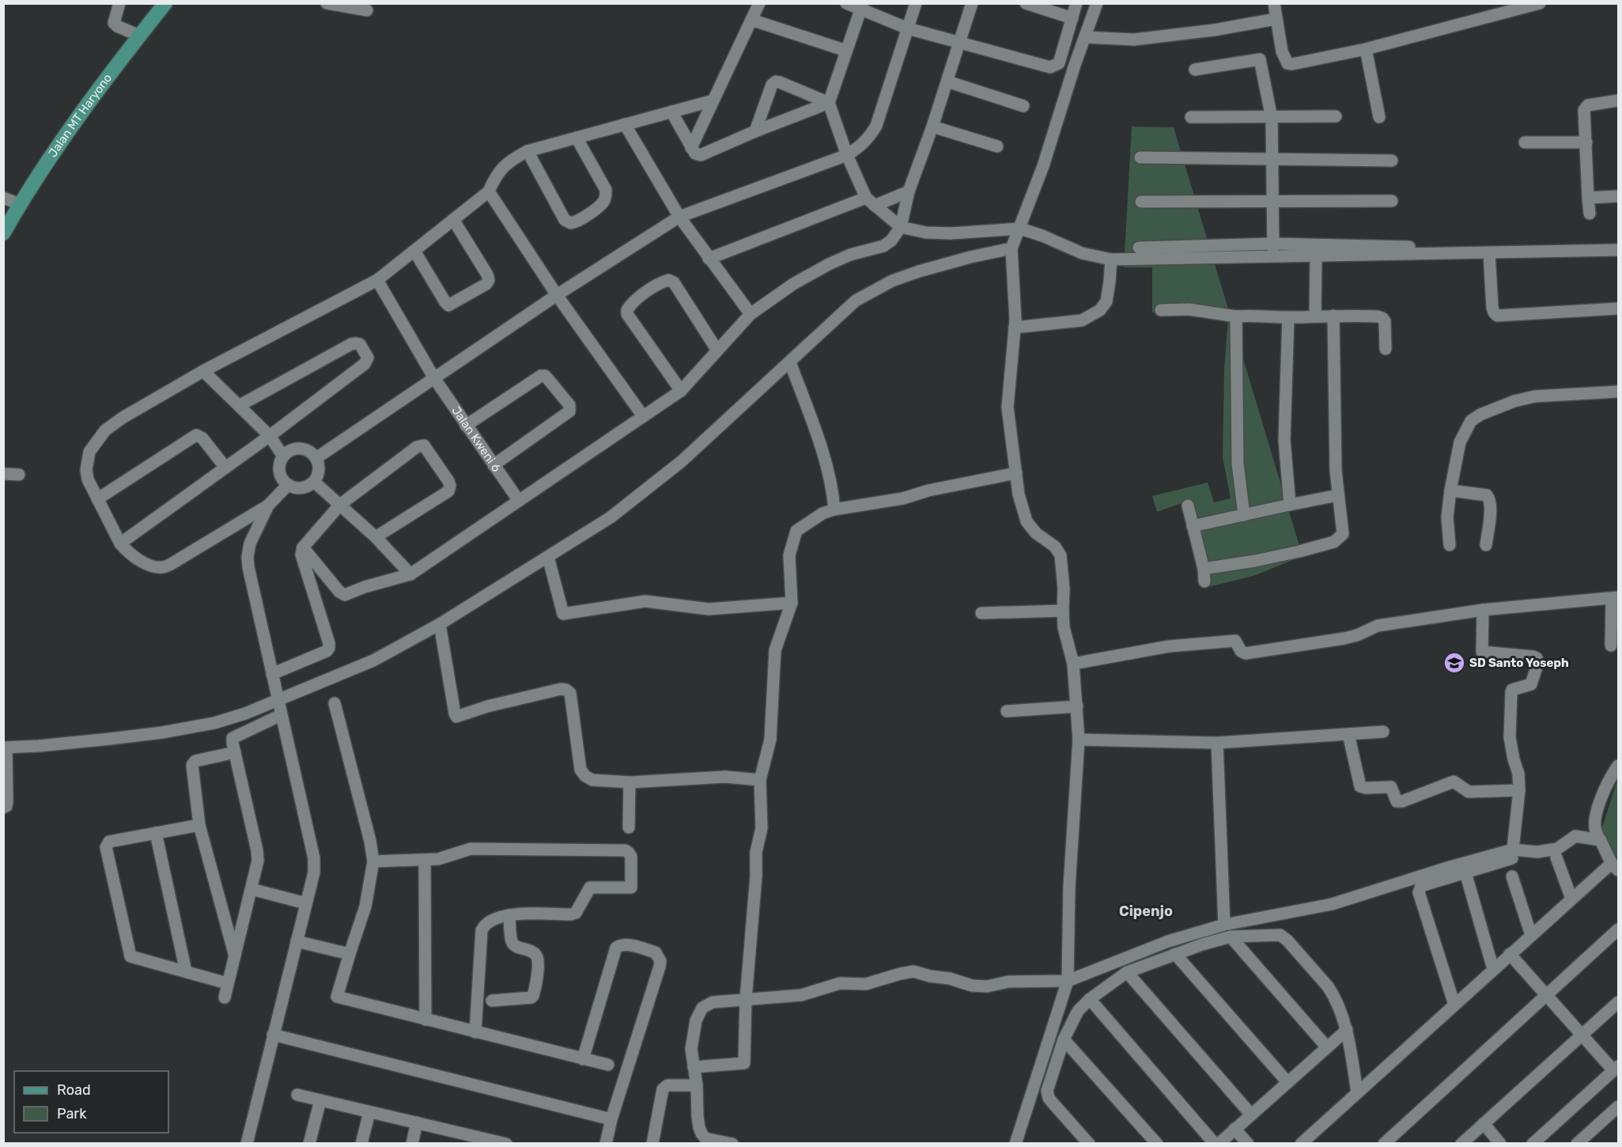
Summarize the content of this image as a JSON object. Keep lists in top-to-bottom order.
{
  "streets": {
    "main road": ["Jalan MT Haryono"],
    "street": ["Jalan Kweni 6"]
  },
  "districts": ["Cipenjo"],
  "places": {
    "school or university": ["SD Santo Yoseph"]
  },
  "legend": ["Road", "Park"]
}
